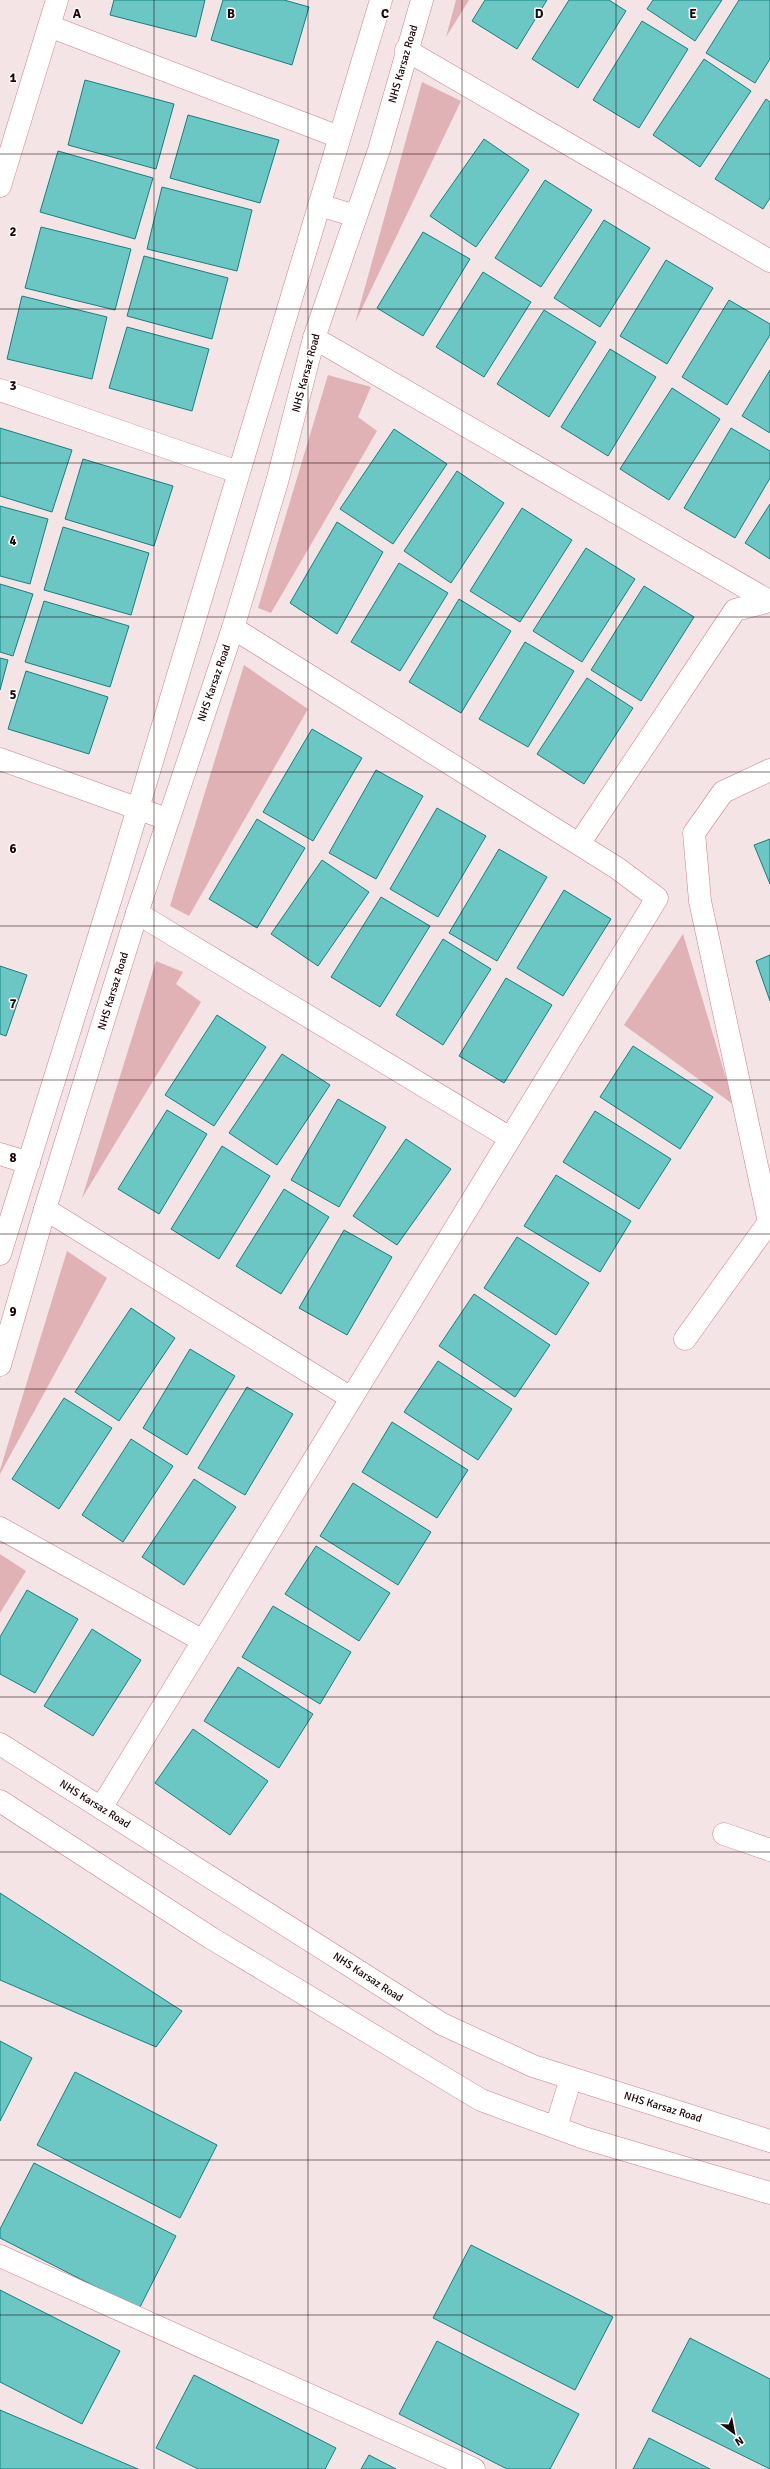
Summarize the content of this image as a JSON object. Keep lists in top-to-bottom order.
{
  "streets": {
    "street": ["NHS Karsaz Road"]
  },
  "north": "bottom right",
  "grid": {
    "columns": [
      "A",
      "B",
      "C",
      "D",
      "E"
    ],
    "rows": [
      "1",
      "2",
      "3",
      "4",
      "5",
      "6",
      "7",
      "8",
      "9"
    ]
  }
}
